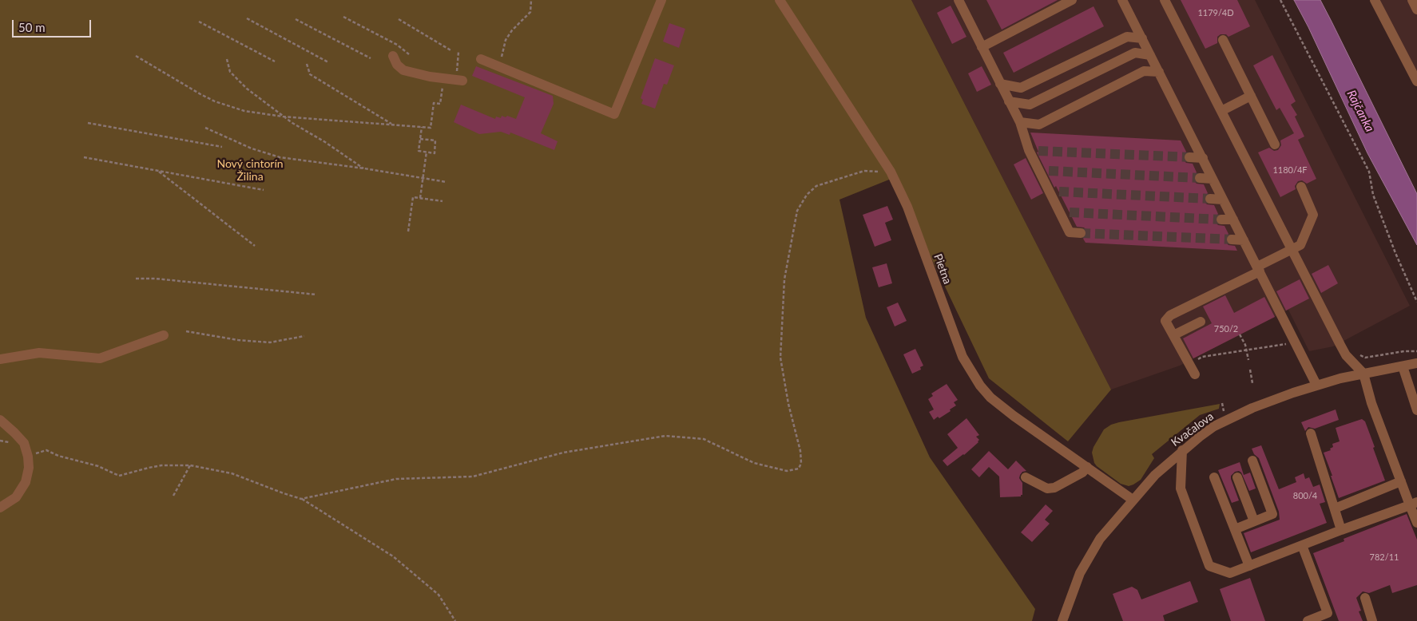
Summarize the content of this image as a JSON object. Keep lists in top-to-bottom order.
{
  "streets": {
    "street": ["Pietna", "Kvačalova"]
  },
  "crossings": [
    ["Pietna", "Kvačalova"]
  ],
  "water": ["Rajčanka"],
  "parks": ["Nový cintorín Žilina"],
  "house_numbers": [
    "1179/4D",
    "1180/4F",
    "750/2",
    "800/4",
    "782/11"
  ],
  "scale_bar": "50 m"
}
